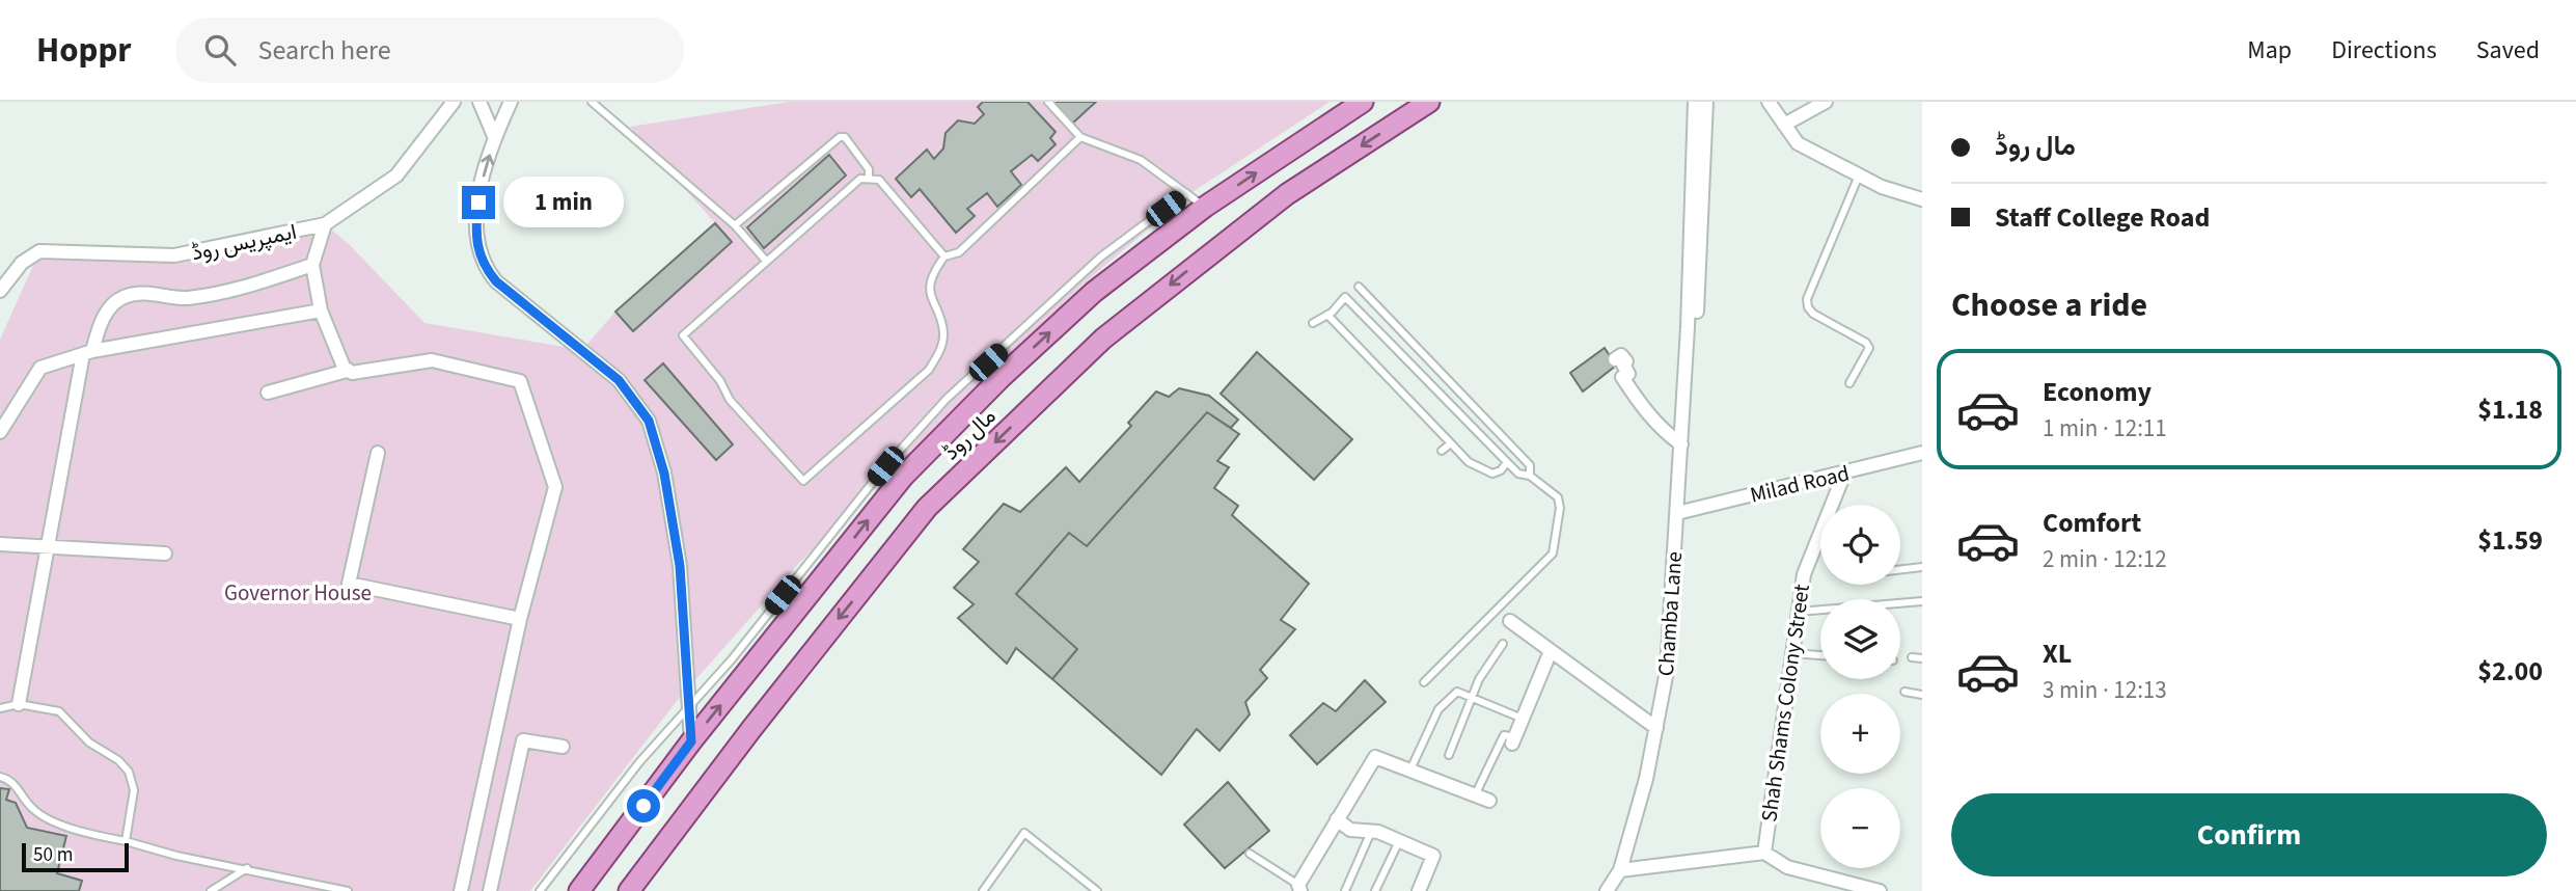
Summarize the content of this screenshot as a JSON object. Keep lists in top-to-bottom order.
{
  "streets": {
    "main road": ["مال روڈ"],
    "street": [
      "ایمپریس روڈ",
      "Milad Road",
      "Chamba Lane",
      "Shah Shams Colony Street"
    ]
  },
  "crossings": [
    ["Milad Road", "Chamba Lane"],
    ["Milad Road", "Shah Shams Colony Street"],
    ["Chamba Lane", "Shah Shams Colony Street"]
  ],
  "parks": ["Governor House"],
  "scale_bar": "50 m",
  "page": {
    "header": "Hoppr",
    "search": "Search here",
    "nav": ["Map", "Directions", "Saved"],
    "banner": ["مال روڈ", "Staff College Road"],
    "bubble": "1 min",
    "heading": "Choose a ride",
    "list": [
      {
        "name": "Economy",
        "note": "1 min · 12:11",
        "value": "$1.18"
      },
      {
        "name": "Comfort",
        "note": "2 min · 12:12",
        "value": "$1.59"
      },
      {
        "name": "XL",
        "note": "3 min · 12:13",
        "value": "$2.00"
      }
    ],
    "map_buttons": ["+", "−"],
    "buttons": "Confirm",
    "scale": "50 m"
  }
}
